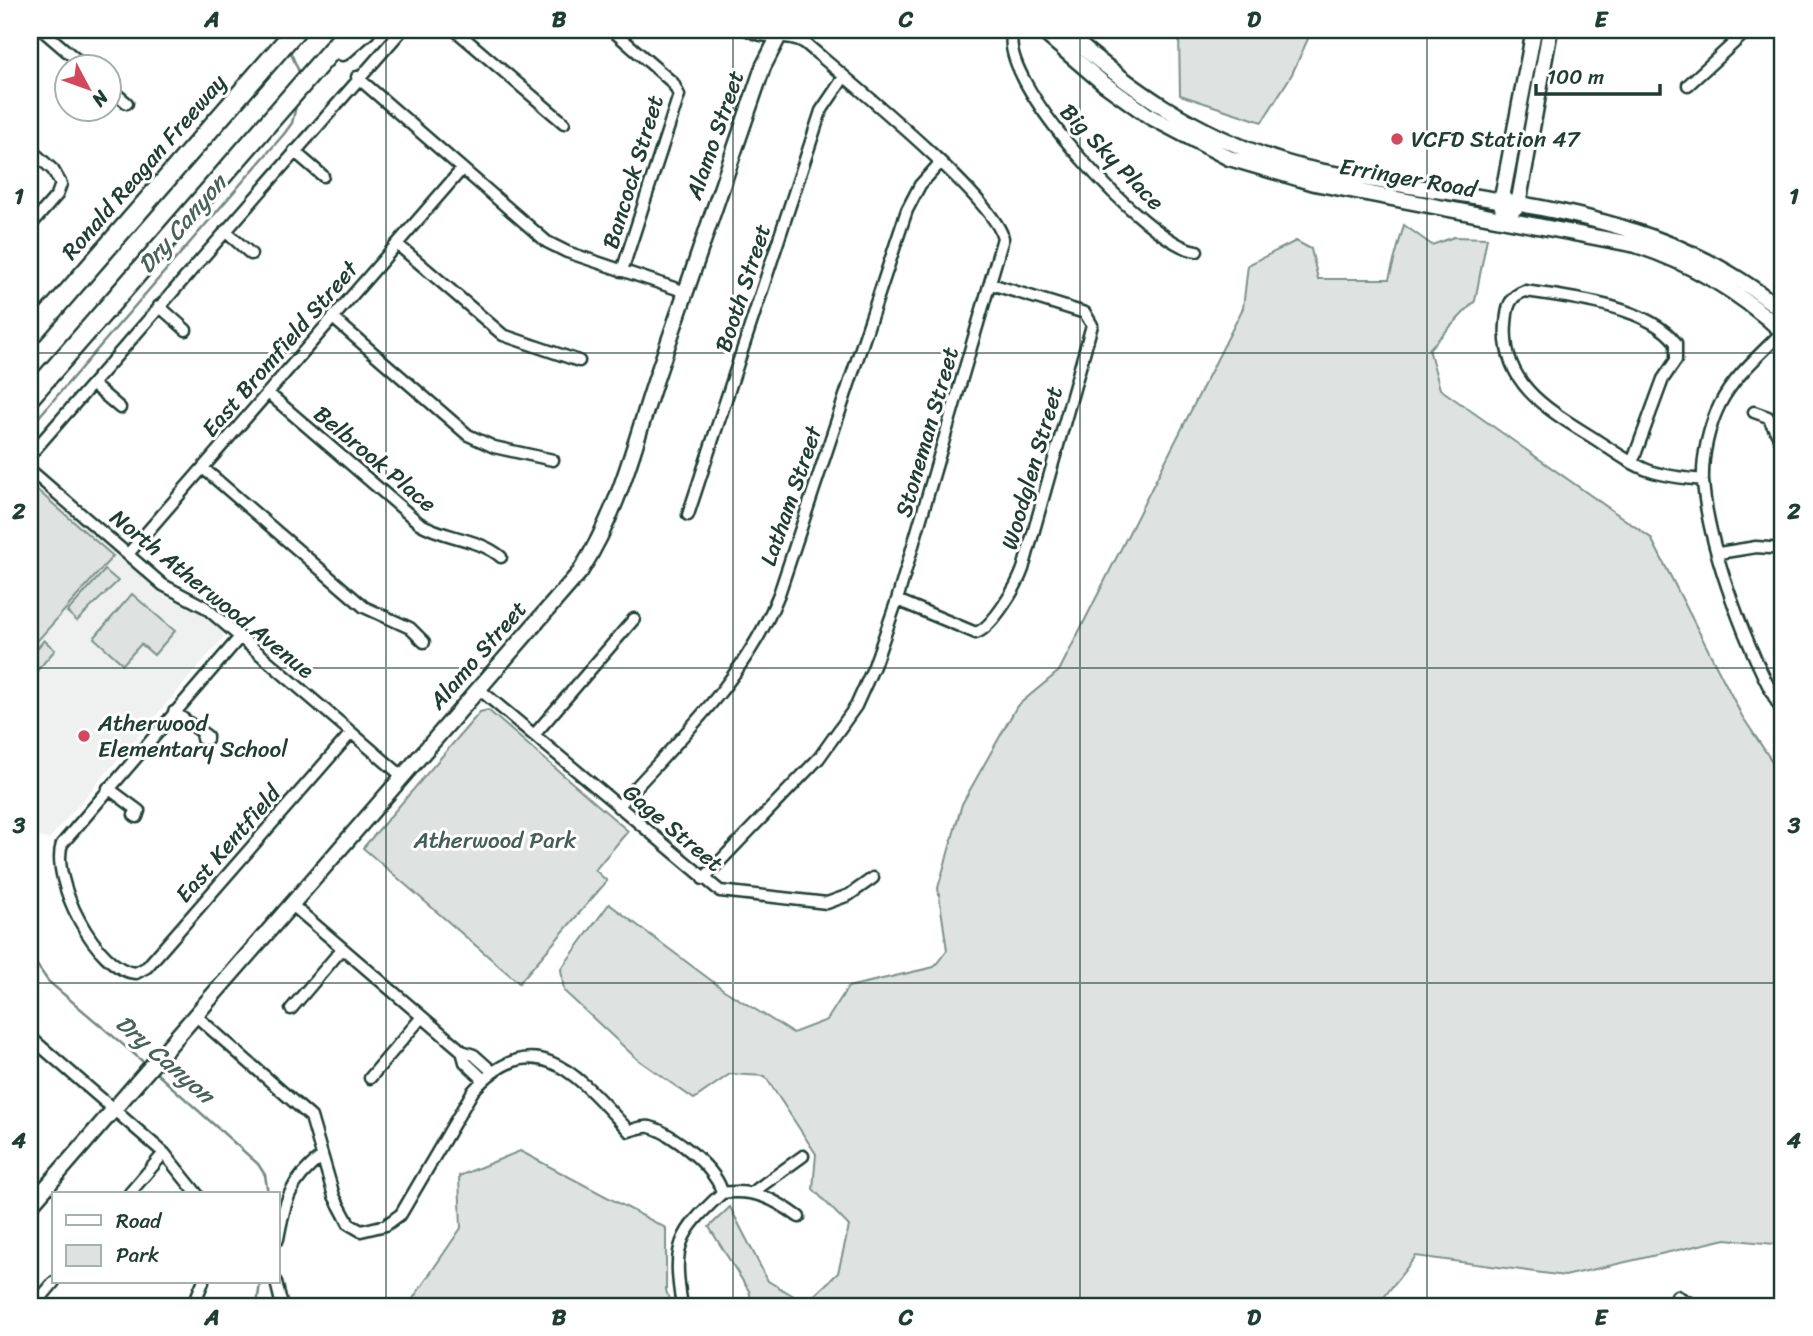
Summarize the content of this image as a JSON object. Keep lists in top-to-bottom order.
{
  "streets": {
    "highway": ["Ronald Reagan Freeway"],
    "main road": ["Alamo Street", "Erringer Road"],
    "street": [
      "Big Sky Place",
      "Bancock Street",
      "Booth Street",
      "East Bromfield Street",
      "Stoneman Street",
      "Belbrook Place",
      "Woodglen Street",
      "Latham Street",
      "North Atherwood Avenue",
      "Gage Street",
      "East Kentfield"
    ]
  },
  "crossings": [
    ["Alamo Street", "Stoneman Street"],
    ["Alamo Street", "North Atherwood Avenue"],
    ["Alamo Street", "Gage Street"],
    ["Booth Street", "Stoneman Street"],
    ["East Bromfield Street", "Belbrook Place"],
    ["East Bromfield Street", "North Atherwood Avenue"],
    ["Stoneman Street", "Woodglen Street"],
    ["Stoneman Street", "Latham Street"],
    ["Stoneman Street", "Gage Street"],
    ["Latham Street", "Gage Street"],
    ["North Atherwood Avenue", "East Kentfield"]
  ],
  "water": ["Dry Canyon"],
  "parks": ["Atherwood Park"],
  "places": ["VCFD Station 47", "Atherwood Elementary School"],
  "legend": ["Road", "Park"],
  "scale_bar": "100 m",
  "north": "bottom right",
  "grid": {
    "columns": [
      "A",
      "B",
      "C",
      "D",
      "E"
    ],
    "rows": [
      "1",
      "2",
      "3",
      "4"
    ]
  }
}
